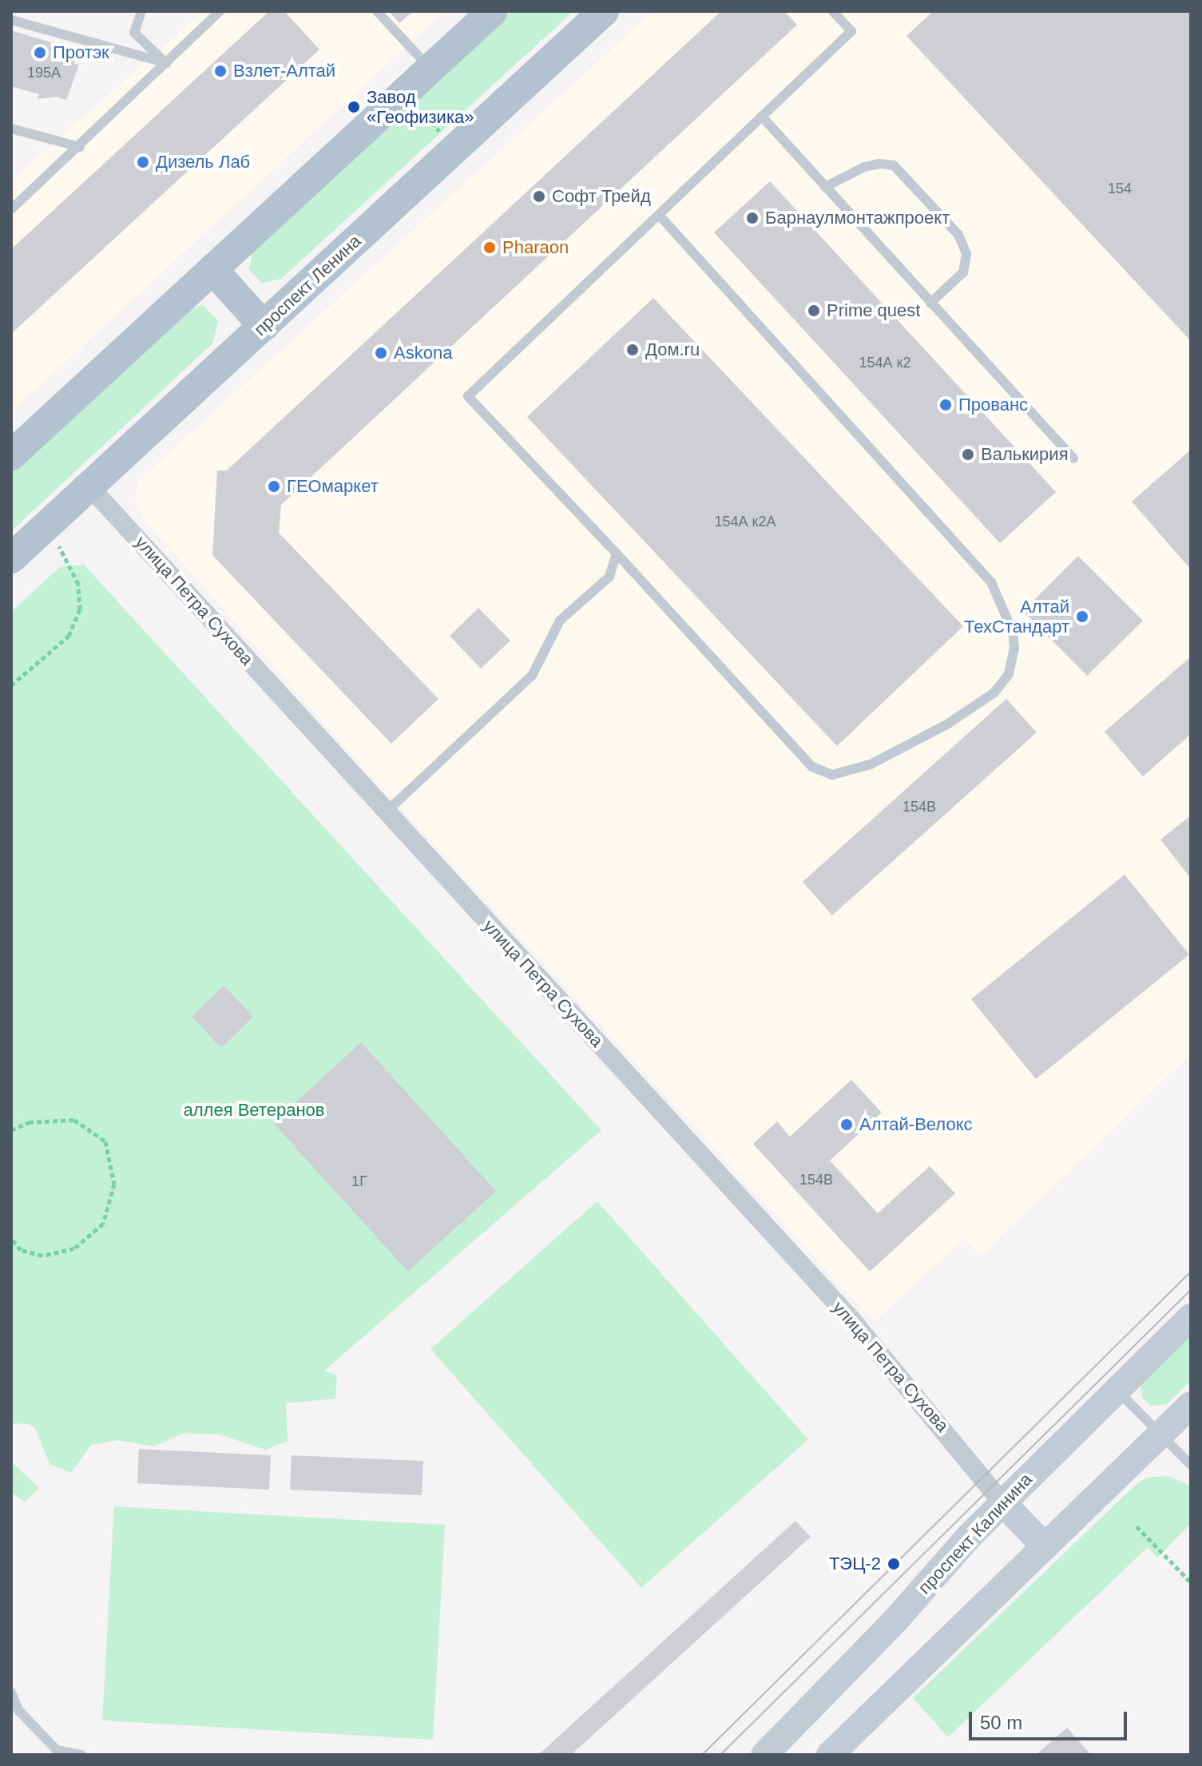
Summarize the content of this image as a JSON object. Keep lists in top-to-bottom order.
{
  "streets": {
    "main road": ["проспект Ленина", "проспект Калинина"],
    "street": ["улица Петра Сухова"]
  },
  "crossings": [
    ["проспект Ленина", "улица Петра Сухова"],
    ["улица Петра Сухова", "проспект Калинина"]
  ],
  "parks": ["аллея Ветеранов"],
  "places": [
    "Протэк",
    "Взлет-Алтай",
    "Завод «Геофизика»",
    "Дизель Лаб",
    "Софт Трейд",
    "Барнаулмонтажпроект",
    "Pharaon",
    "Prime quest",
    "Дом.ru",
    "Askona",
    "Прованс",
    "Валькирия",
    "ГЕОмаркет",
    "Алтай ТехСтандарт",
    "Алтай-Велокс",
    "ТЭЦ-2"
  ],
  "house_numbers": [
    "195А",
    "154",
    "154А к2",
    "154А к2А",
    "154В",
    "154В",
    "1Г"
  ],
  "scale_bar": "50 m"
}
